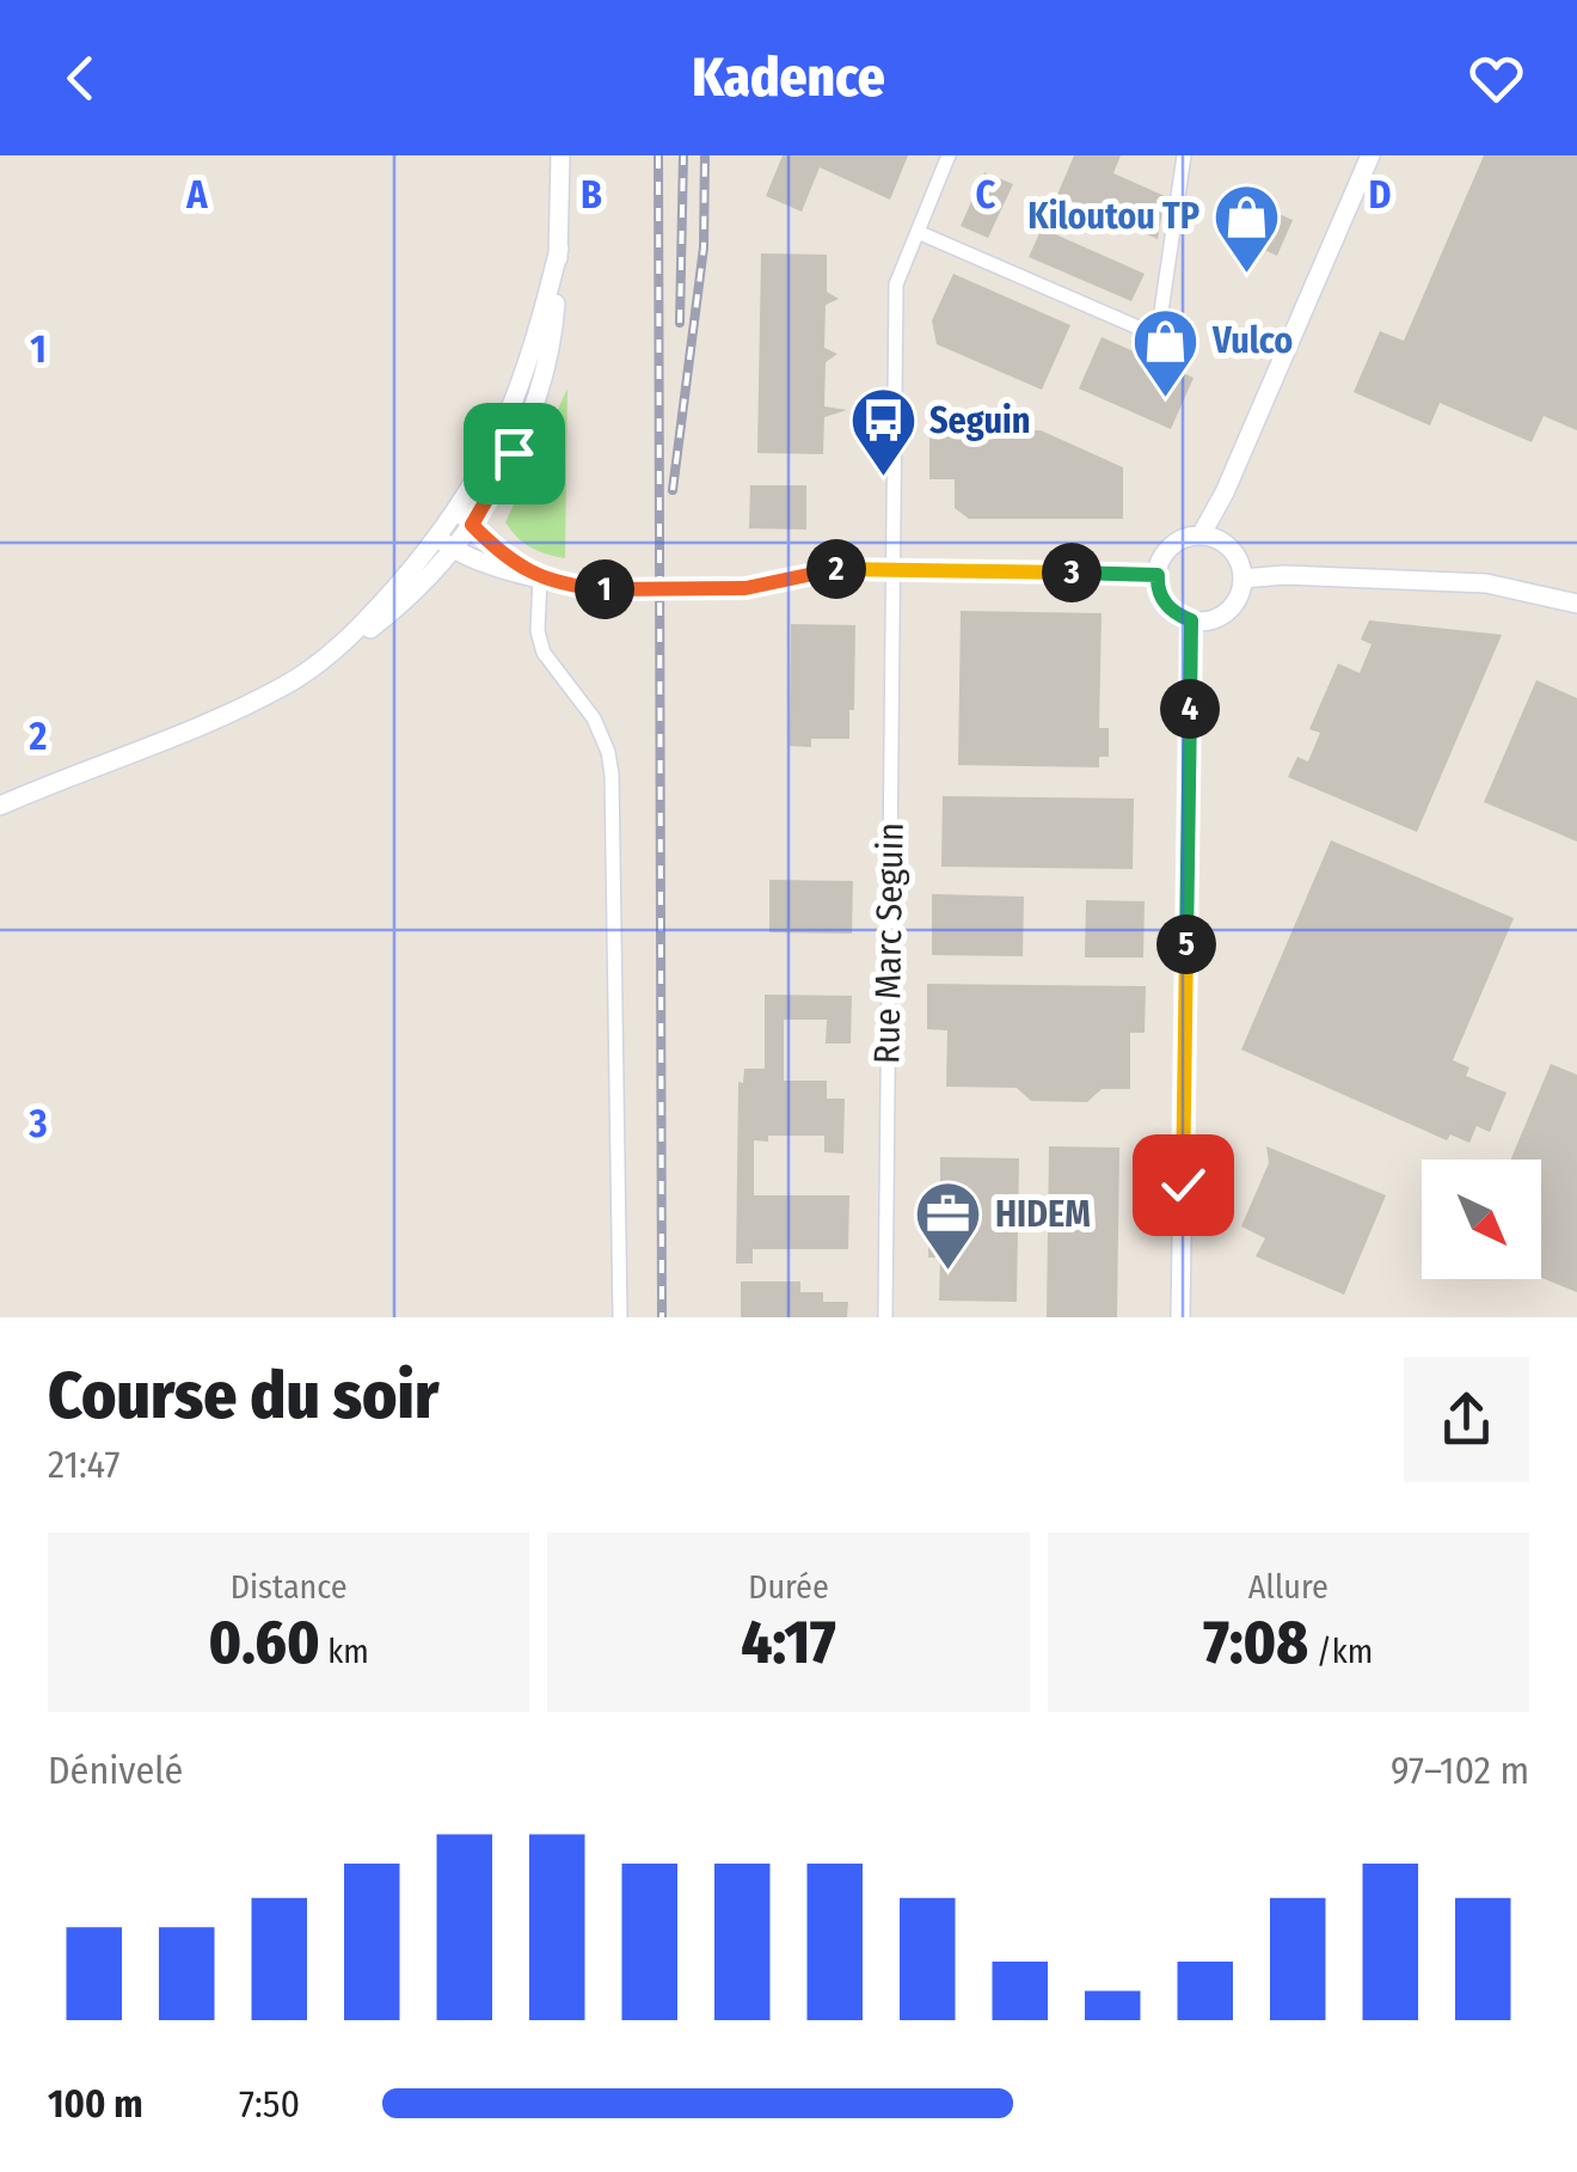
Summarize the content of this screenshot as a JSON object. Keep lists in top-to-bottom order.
{
  "streets": {
    "street": ["Rue Marc Seguin"]
  },
  "places": {
    "shop": ["Kiloutou TP", "Vulco"],
    "bus stop": ["Seguin"],
    "office": ["HIDEM"]
  },
  "north": "bottom right",
  "page": {
    "header": "Kadence",
    "pins": [
      "2",
      "3",
      "1",
      "4",
      "5"
    ],
    "heading": ["Course du soir", "21:47"],
    "stats": [
      ["Distance", "0.60 km"],
      ["Durée", "4:17"],
      ["Allure", "7:08 /km"]
    ],
    "chart": ["Dénivelé", "97–102 m"],
    "list": [
      {
        "name": "100 m",
        "note": "7:50"
      }
    ]
  },
  "grid": {
    "columns": [
      "A",
      "B",
      "C",
      "D"
    ],
    "rows": ["1", "2", "3"]
  }
}
